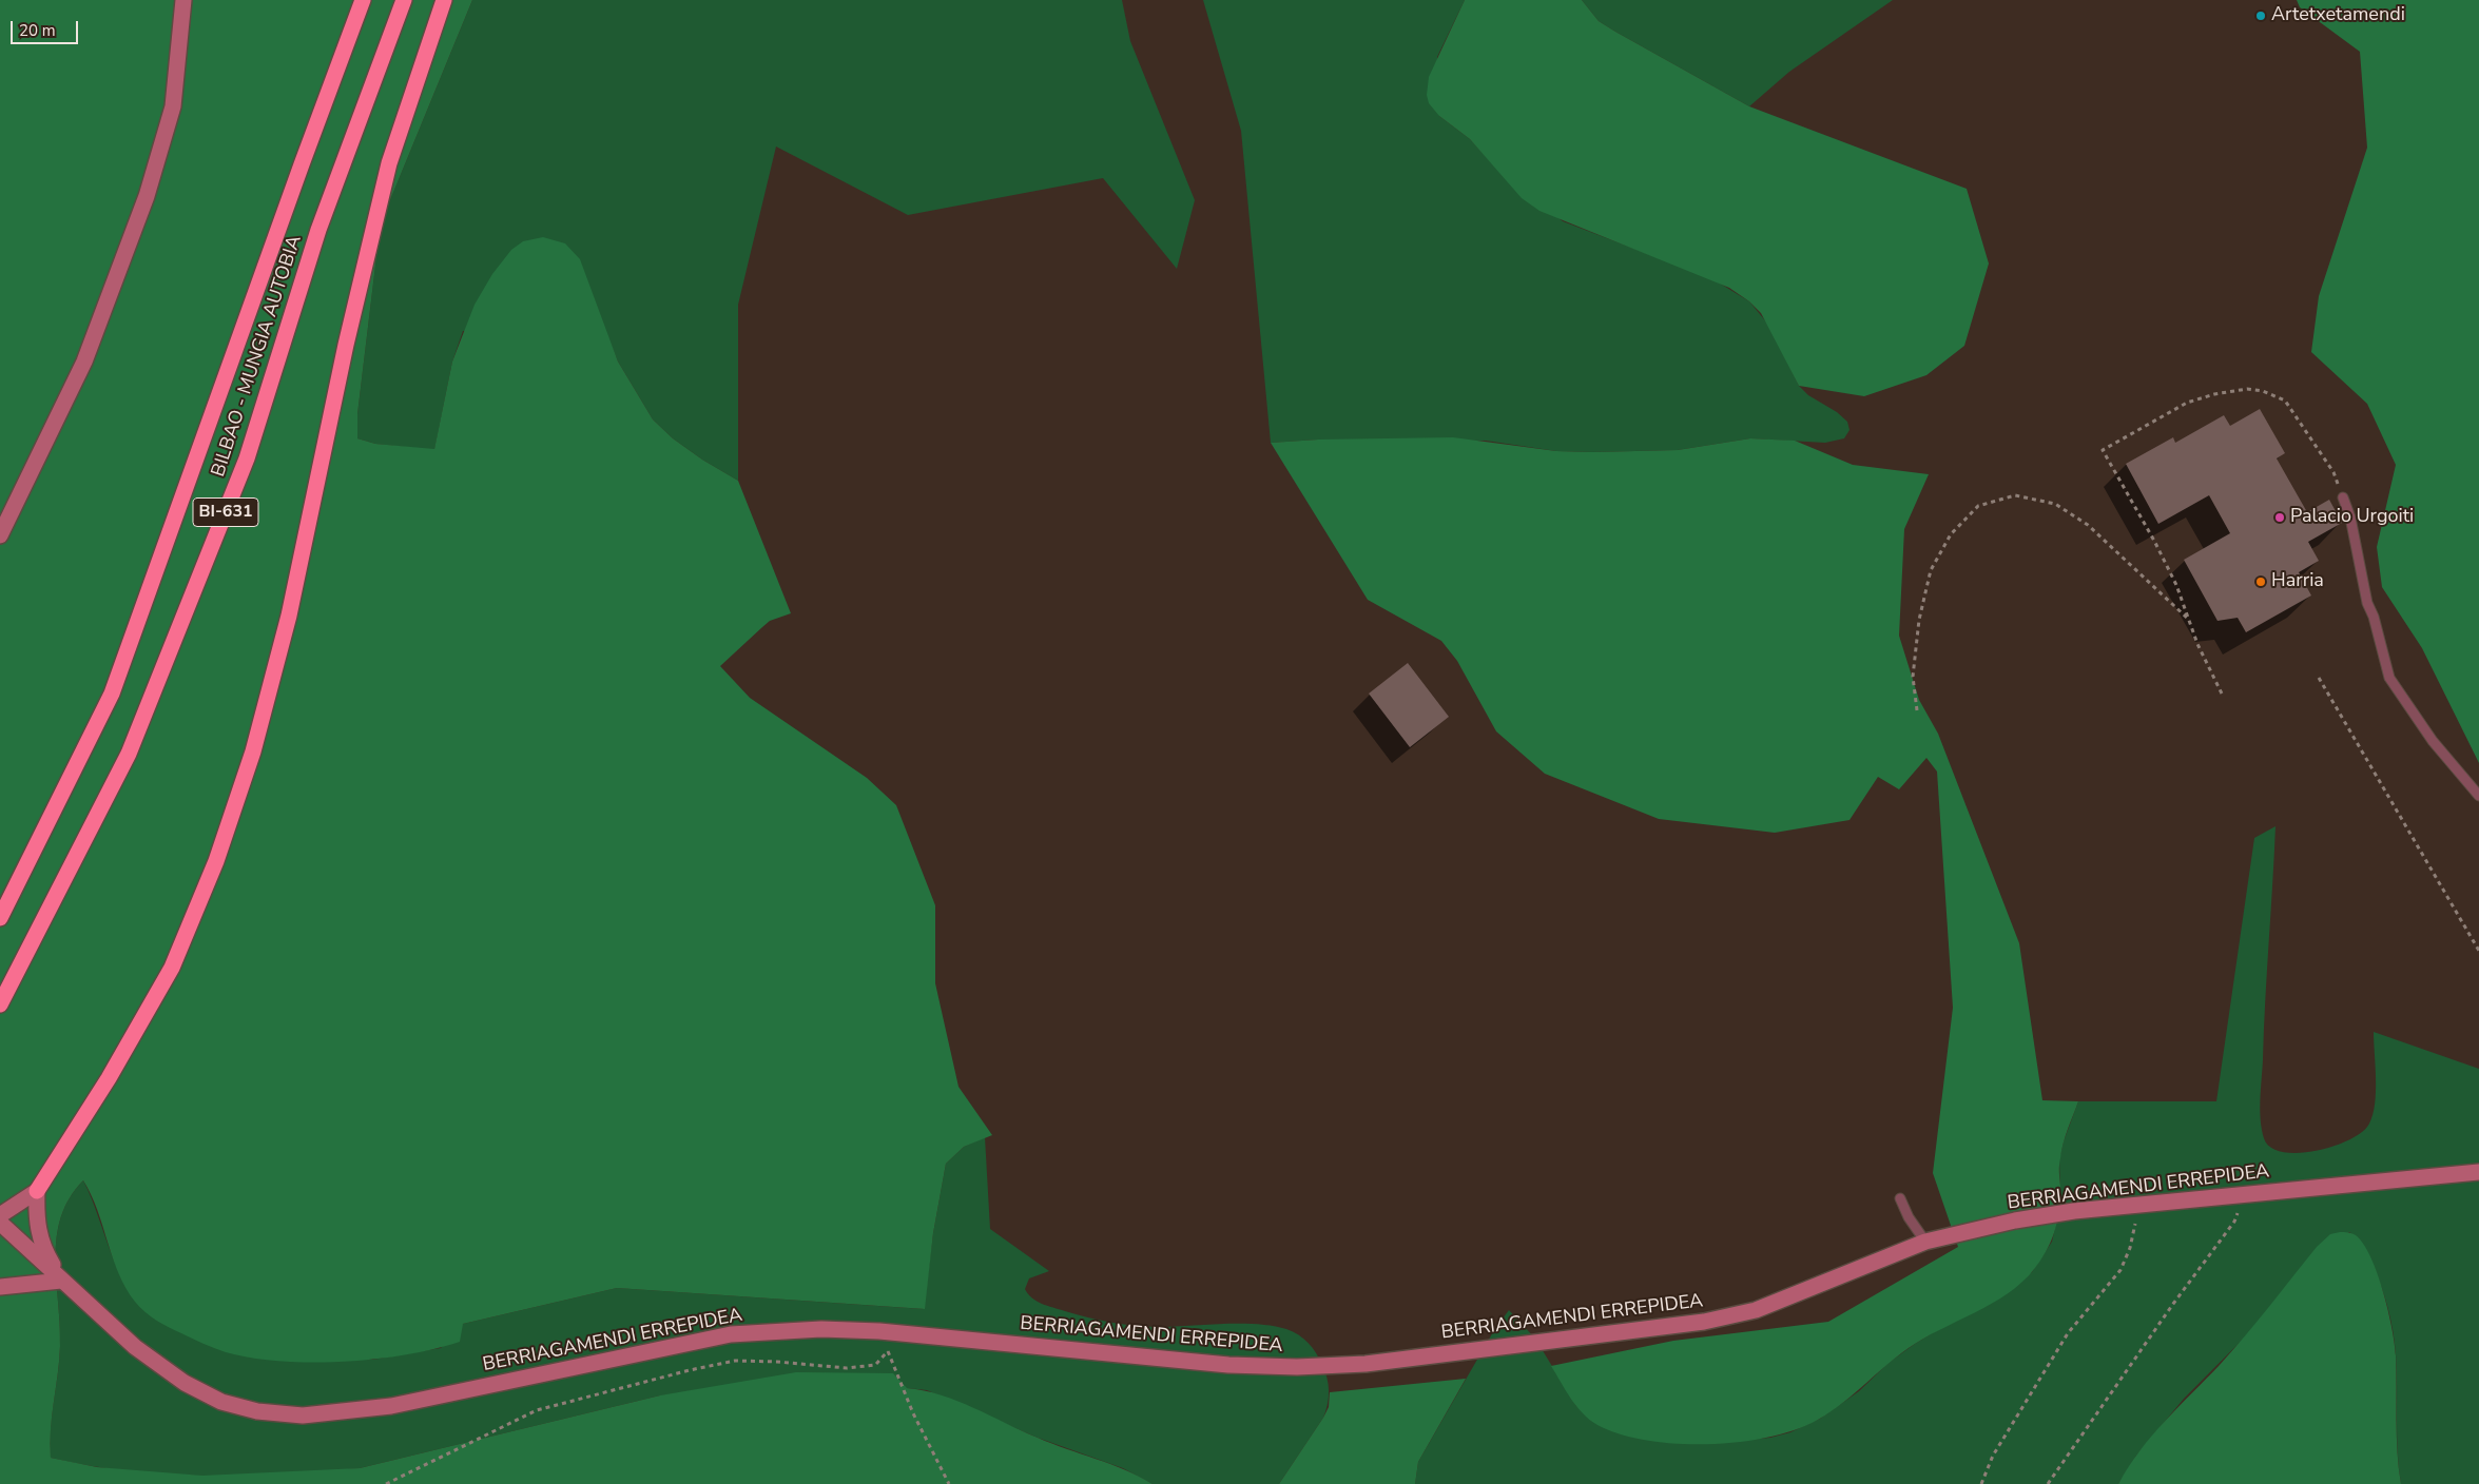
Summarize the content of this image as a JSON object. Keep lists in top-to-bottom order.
{
  "streets": {
    "highway": ["BILBAO - MUNGIA AUTOBIA", "BI-631"],
    "street": ["BERRIAGAMENDI ERREPIDEA"]
  },
  "places": ["Artetxetamendi", "Palacio Urgoiti", "Harria"],
  "scale_bar": "20 m"
}
